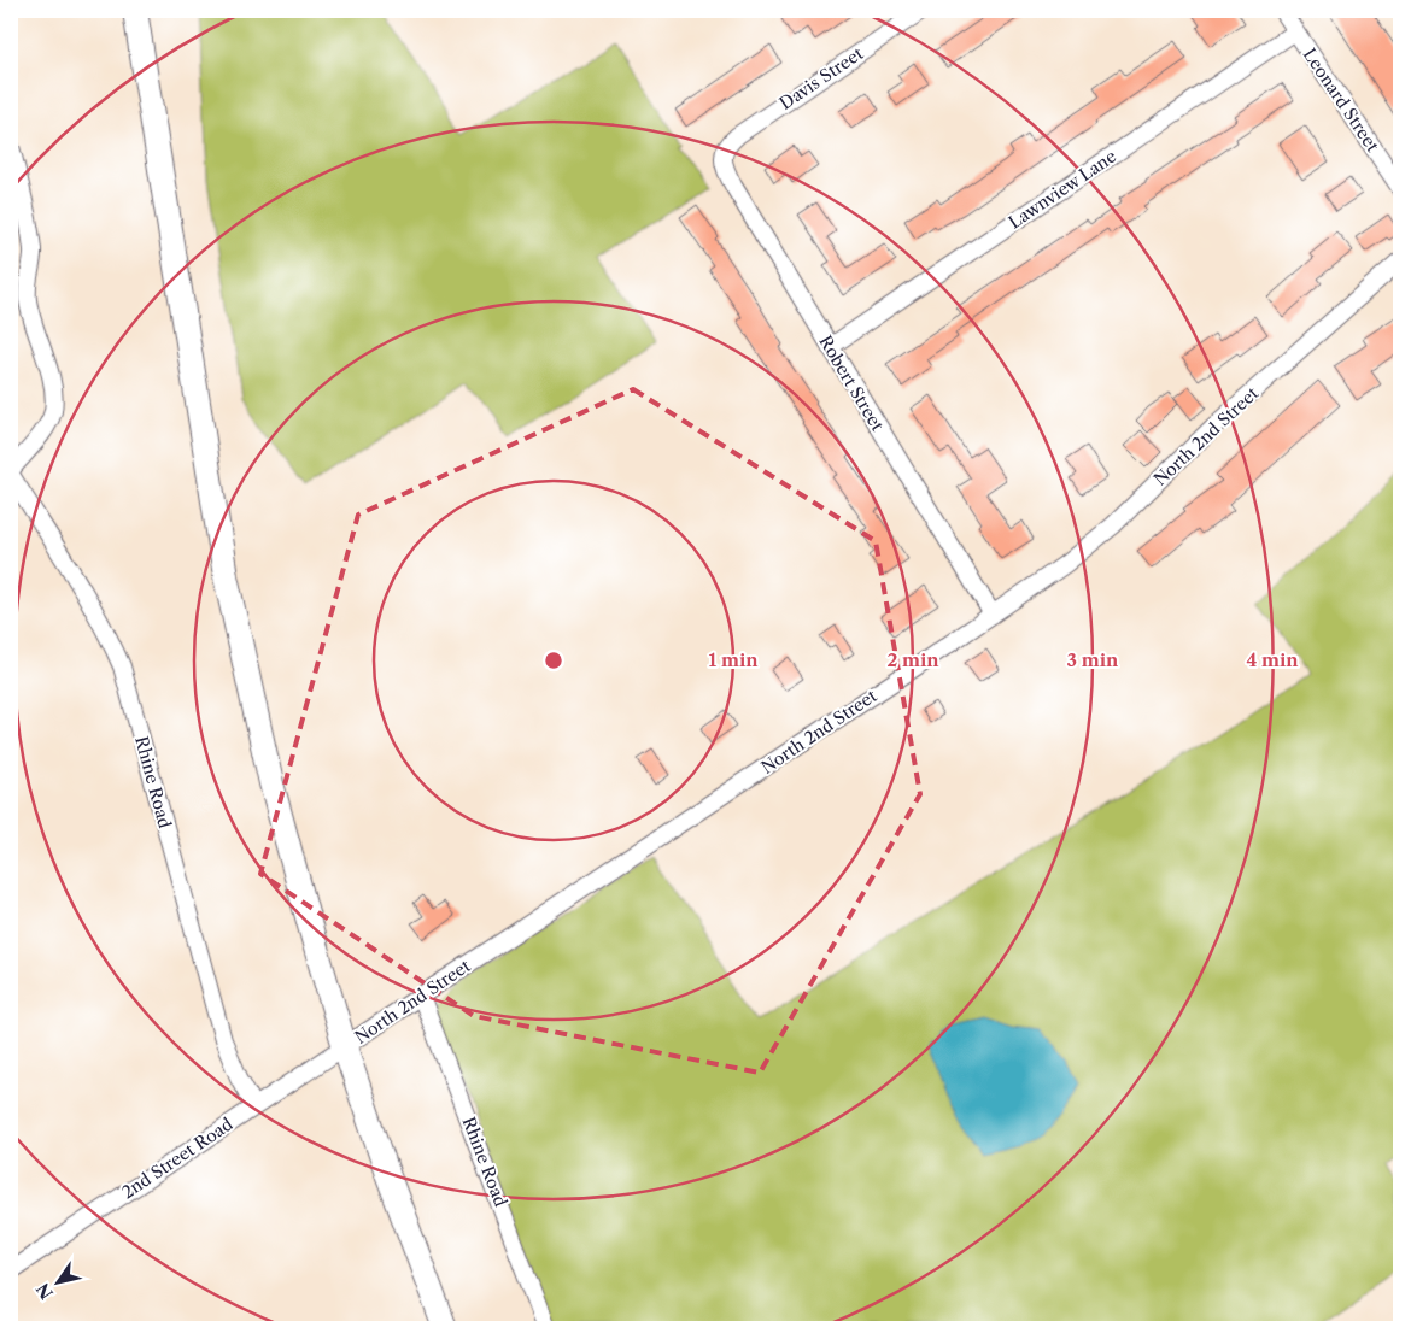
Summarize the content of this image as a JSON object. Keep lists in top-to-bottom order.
{
  "streets": {
    "street": [
      "Davis Street",
      "Leonard Street",
      "Lawnview Lane",
      "Robert Street",
      "North 2nd Street",
      "Rhine Road",
      "2nd Street Road"
    ]
  },
  "crossings": [
    ["Davis Street", "Robert Street"],
    ["Leonard Street", "Lawnview Lane"],
    ["Lawnview Lane", "Robert Street"],
    ["Robert Street", "North 2nd Street"],
    ["North 2nd Street", "Rhine Road"],
    ["North 2nd Street", "2nd Street Road"],
    ["Rhine Road", "2nd Street Road"]
  ],
  "north": "bottom left",
  "rings": [
    "1 min",
    "2 min",
    "3 min",
    "4 min"
  ]
}
